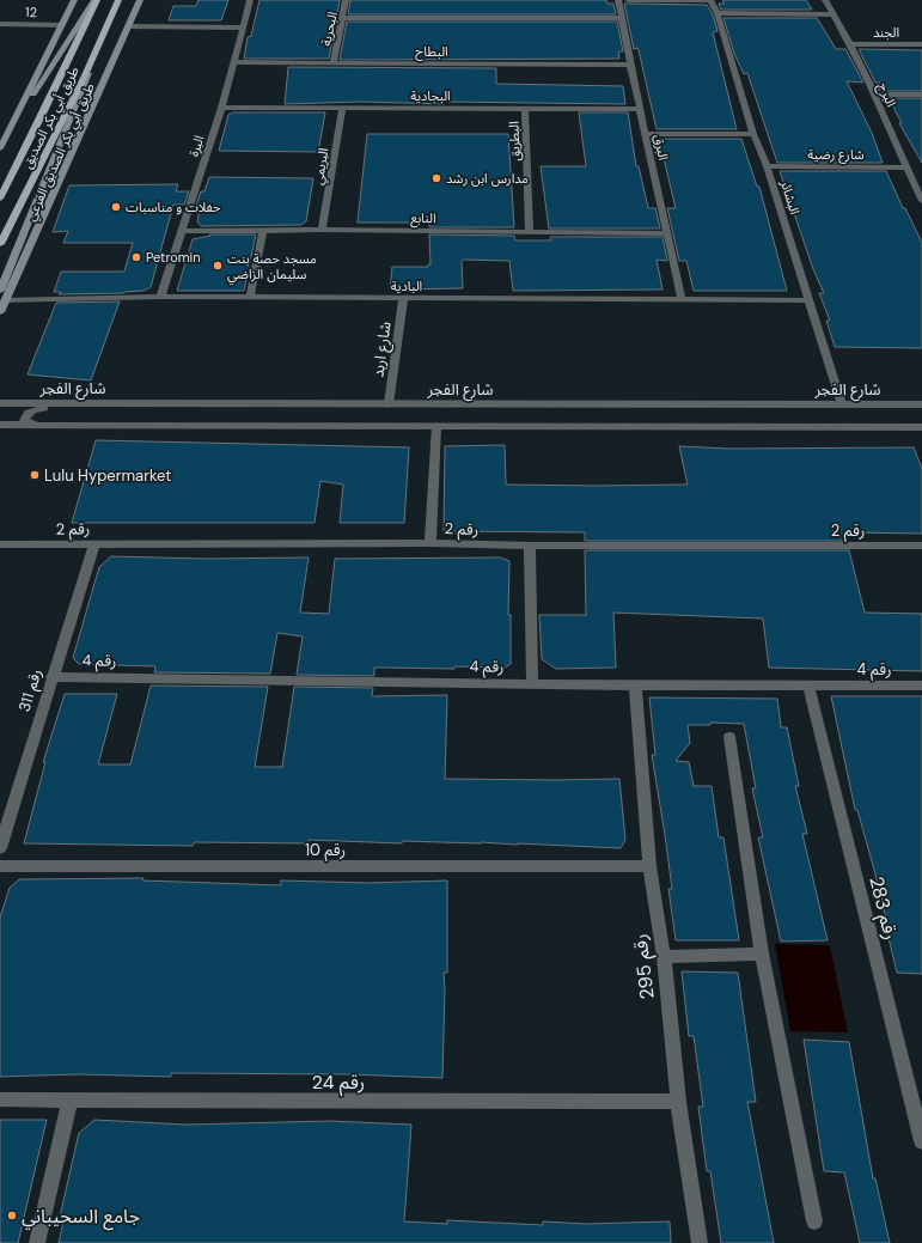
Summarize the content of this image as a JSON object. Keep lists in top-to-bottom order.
{
  "streets": {
    "main road": ["طريق أبي بكر الصديق", "طريق أبي بكر الصديق الفرعي"],
    "street": [
      "12",
      "البحرية",
      "الجند",
      "البطاح",
      "البرج",
      "البجادية",
      "البطريق",
      "البرة",
      "البرق",
      "شارع رضية",
      "البريمي",
      "البشائر",
      "النابع",
      "البادية",
      "شارع اربد",
      "شارع الفجر",
      "رقم 2",
      "رقم 4",
      "رقم 311",
      "رقم 10",
      "رقم 283",
      "رقم 295",
      "رقم 24"
    ]
  },
  "crossings": [
    ["البحرية", "البطاح"],
    ["الجند", "البرج"],
    ["البطاح", "البرة"],
    ["البطاح", "البرق"],
    ["البرج", "شارع رضية"],
    ["البجادية", "البطريق"],
    ["البجادية", "البرة"],
    ["البجادية", "البرق"],
    ["البجادية", "البريمي"],
    ["البطريق", "النابع"],
    ["البرة", "النابع"],
    ["البرة", "البادية"],
    ["البرق", "النابع"],
    ["البرق", "البادية"],
    ["طريق أبي بكر الصديق الفرعي", "البادية"],
    ["شارع رضية", "البشائر"],
    ["البريمي", "النابع"],
    ["البشائر", "البادية"],
    ["البشائر", "شارع الفجر"],
    ["البادية", "شارع اربد"],
    ["شارع اربد", "شارع الفجر"],
    ["رقم 2", "رقم 311"],
    ["رقم 4", "رقم 311"],
    ["رقم 4", "رقم 283"],
    ["رقم 4", "رقم 295"],
    ["رقم 10", "رقم 295"],
    ["رقم 295", "رقم 24"]
  ],
  "places": [
    "مدارس ابن رشد",
    "حفلات و مناسبات",
    "Petromin",
    "مسجد حصة بنت سليمان الزاضي",
    "Lulu Hypermarket",
    "جامع السحيباني"
  ]
}
